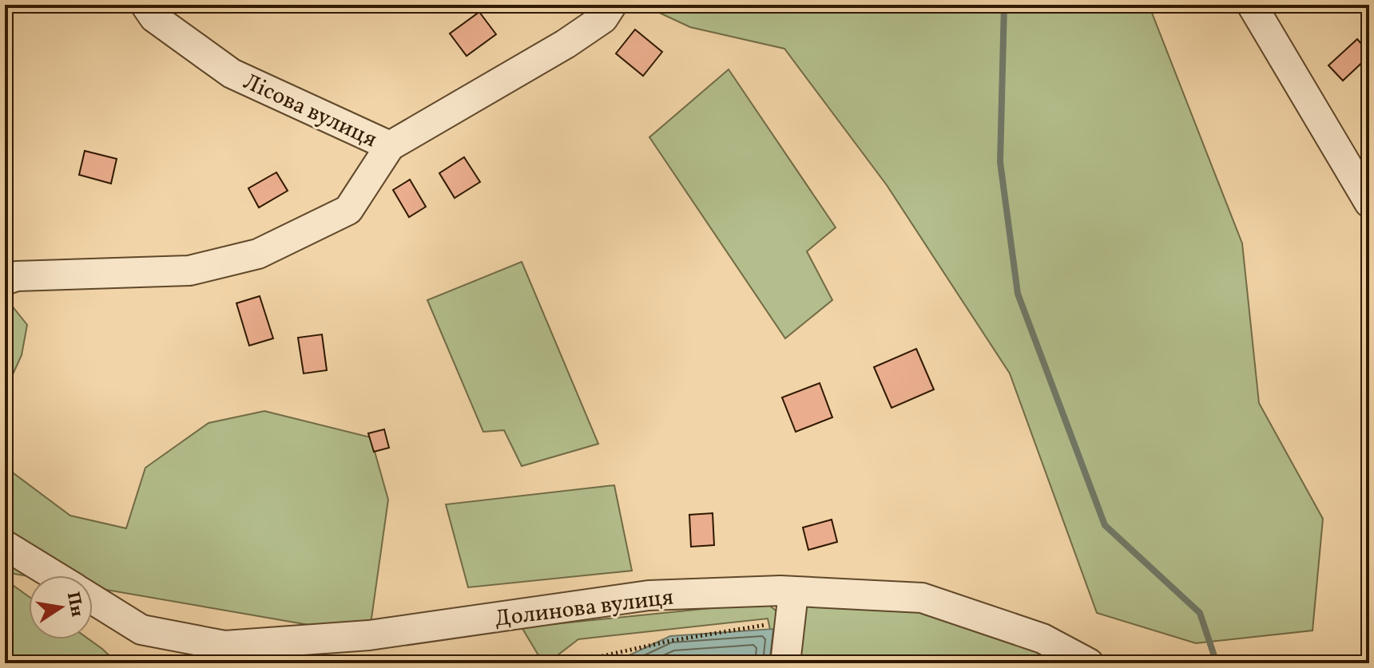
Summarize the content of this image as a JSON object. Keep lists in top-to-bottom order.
{
  "streets": {
    "street": ["Лісова вулиця", "Долинова вулиця"]
  },
  "north": "right"
}
